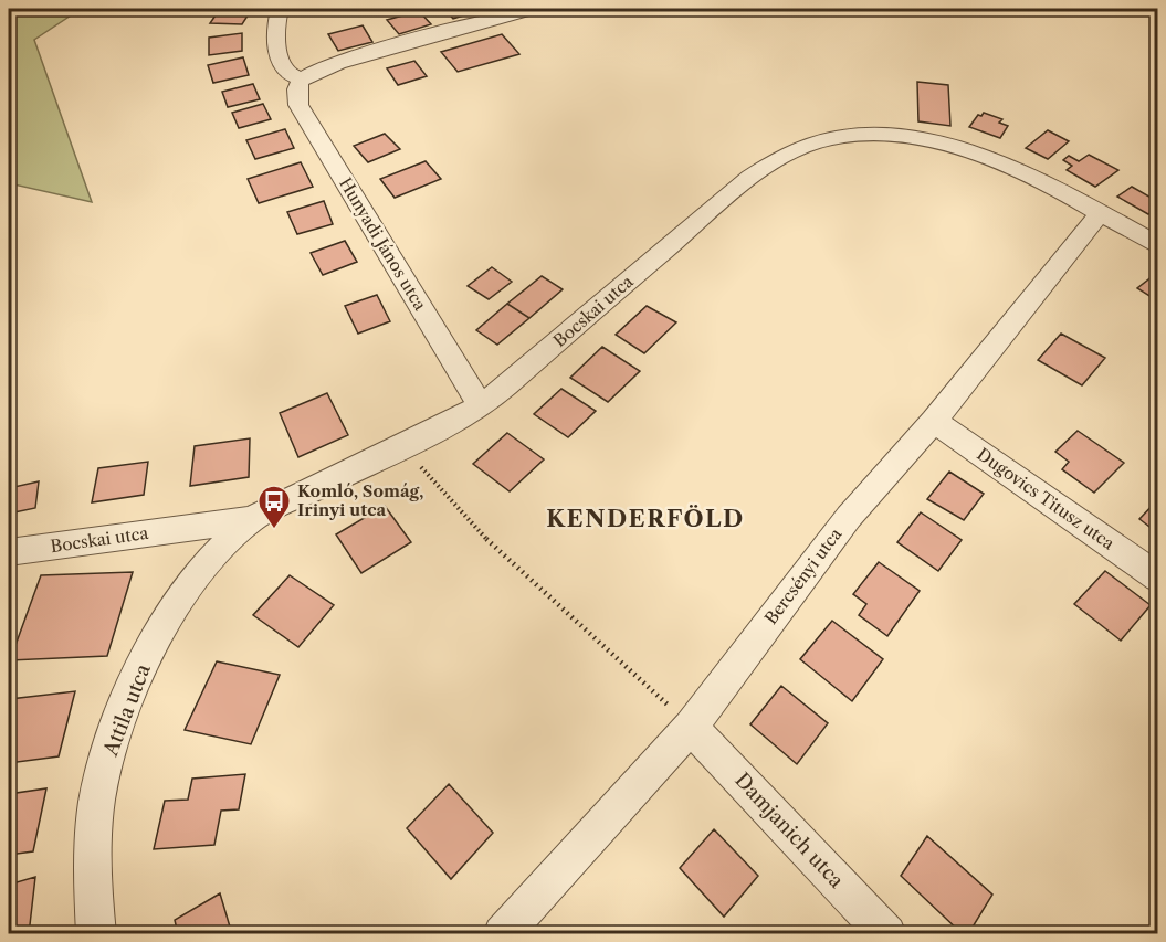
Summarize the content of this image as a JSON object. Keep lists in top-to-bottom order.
{
  "streets": {
    "street": [
      "Hunyadi János utca",
      "Bocskai utca",
      "Dugovics Titusz utca",
      "Bercsényi utca",
      "Attila utca",
      "Damjanich utca"
    ]
  },
  "crossings": [
    ["Hunyadi János utca", "Bocskai utca"],
    ["Bocskai utca", "Bercsényi utca"],
    ["Bocskai utca", "Attila utca"],
    ["Dugovics Titusz utca", "Bercsényi utca"],
    ["Bercsényi utca", "Damjanich utca"]
  ],
  "districts": ["KENDERFÖLD"],
  "places": {
    "bus stop": ["Komló, Somág, Irinyi utca"]
  }
}
